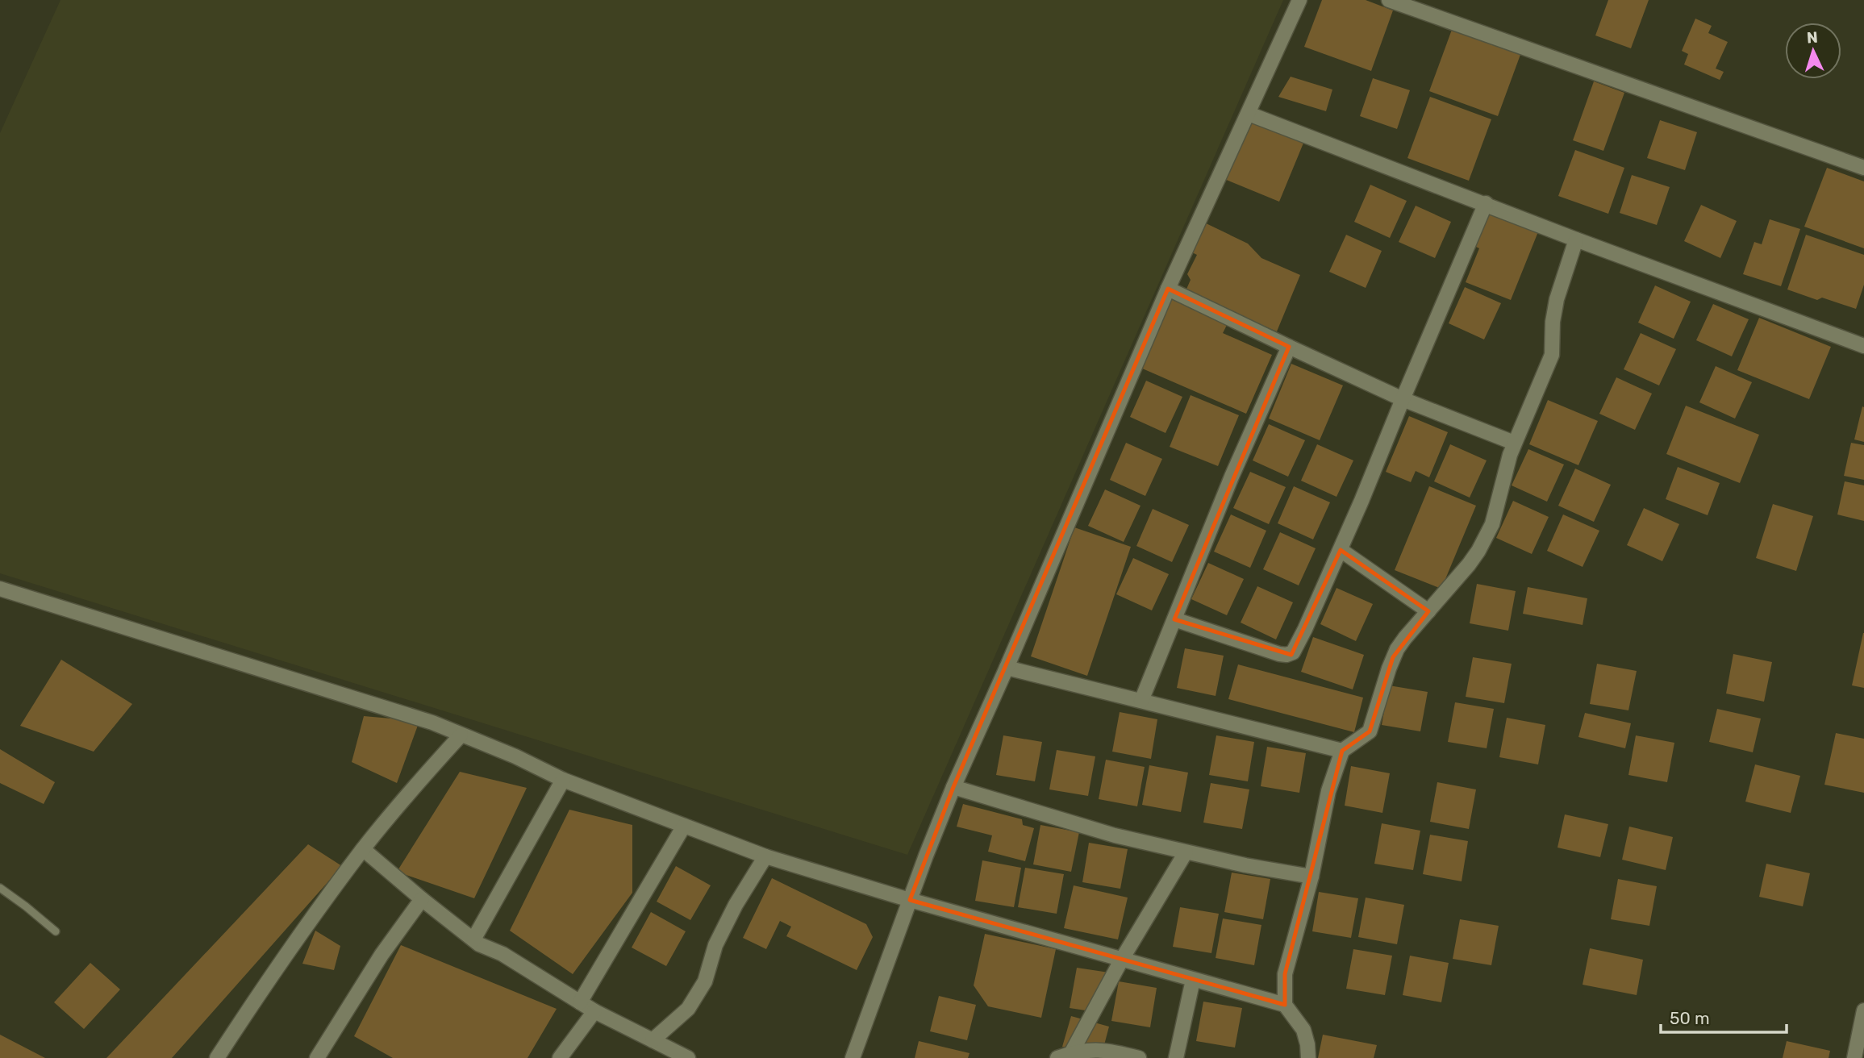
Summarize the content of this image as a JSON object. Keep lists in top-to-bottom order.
{
  "scale_bar": "50 m",
  "north": "top"
}
